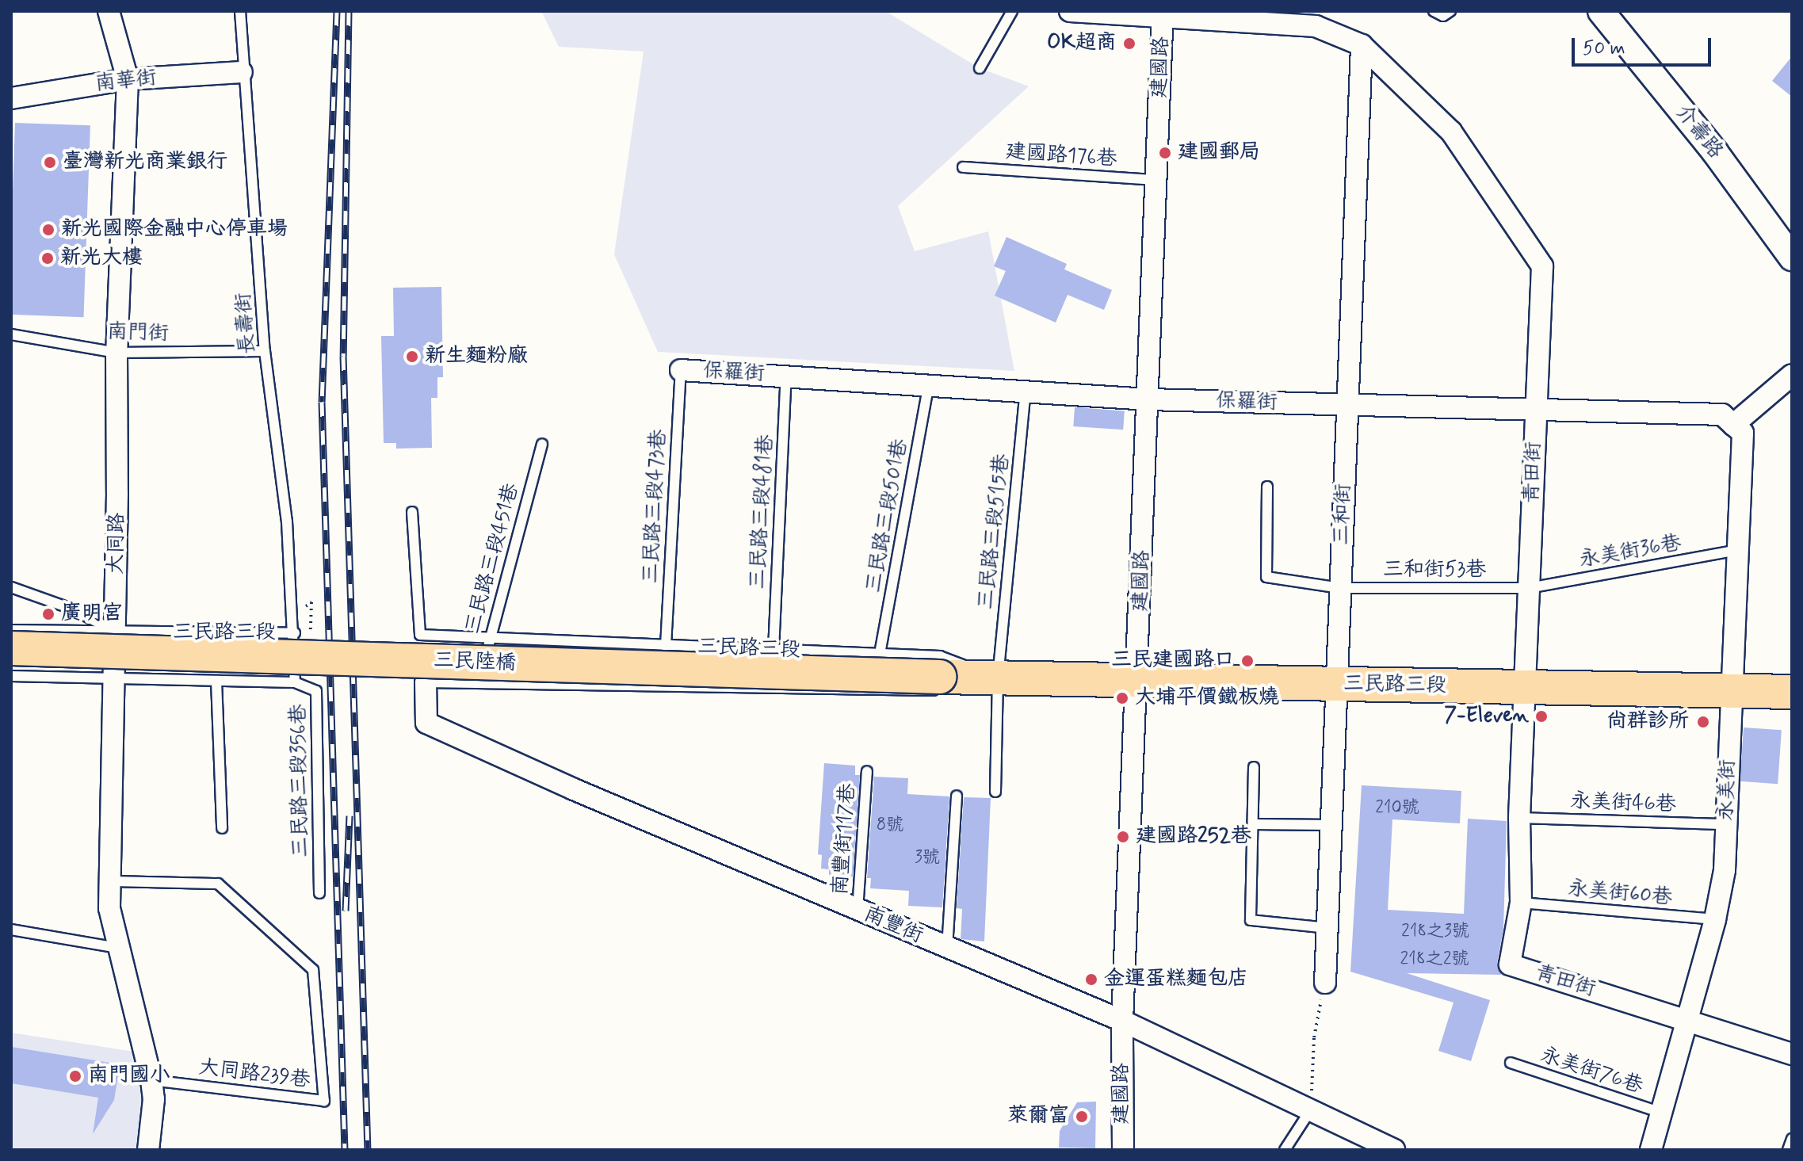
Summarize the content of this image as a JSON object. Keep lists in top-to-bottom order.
{
  "streets": {
    "main road": ["三民路三段", "三民陸橋"],
    "street": [
      "建國路",
      "南華街",
      "介壽路",
      "保羅街",
      "青田街",
      "三和街",
      "大同路",
      "永美街",
      "南豐街"
    ],
    "lane": [
      "建國路176巷",
      "長壽街",
      "南門街",
      "三民路三段473巷",
      "三民路三段481巷",
      "三民路三段501巷",
      "三民路三段515巷",
      "永美街36巷",
      "三民路三段451巷",
      "三和街53巷",
      "三民路三段356巷",
      "永美街46巷",
      "南豐街117巷",
      "永美街60巷",
      "永美街76巷",
      "大同路239巷"
    ]
  },
  "crossings": [
    ["建國路", "建國路176巷"],
    ["建國路", "保羅街"],
    ["建國路", "青田街"],
    ["建國路", "三民路三段"],
    ["建國路", "南豐街"],
    ["南華街", "長壽街"],
    ["南華街", "大同路"],
    ["長壽街", "南門街"],
    ["長壽街", "三民路三段"],
    ["南門街", "大同路"],
    ["保羅街", "青田街"],
    ["保羅街", "三民路三段473巷"],
    ["保羅街", "三民路三段481巷"],
    ["保羅街", "三和街"],
    ["保羅街", "三民路三段501巷"],
    ["保羅街", "三民路三段515巷"],
    ["保羅街", "永美街"],
    ["青田街", "三和街"],
    ["青田街", "永美街36巷"],
    ["青田街", "三和街53巷"],
    ["青田街", "三民路三段"],
    ["青田街", "永美街"],
    ["青田街", "永美街46巷"],
    ["青田街", "永美街60巷"],
    ["三民路三段473巷", "三民路三段"],
    ["三民路三段481巷", "三民路三段"],
    ["三和街", "三和街53巷"],
    ["三和街", "三民路三段"],
    ["三民路三段501巷", "三民路三段"],
    ["三民路三段515巷", "三民路三段"],
    ["大同路", "三民路三段"],
    ["大同路", "大同路239巷"],
    ["永美街36巷", "三和街53巷"],
    ["永美街36巷", "永美街"],
    ["三民路三段451巷", "三民路三段"],
    ["三民路三段", "三民陸橋"],
    ["三民路三段", "三民路三段356巷"],
    ["三民路三段", "永美街"],
    ["三民路三段", "南豐街"],
    ["永美街", "永美街46巷"],
    ["永美街", "永美街60巷"],
    ["永美街", "永美街76巷"],
    ["南豐街117巷", "南豐街"]
  ],
  "places": [
    "OK超商",
    "建國郵局",
    "臺灣新光商業銀行",
    "新光國際金融中心停車場",
    "新光大樓",
    "新生麵粉廠",
    "廣明宮",
    "三民建國路口",
    "大埔平價鐵板燒",
    "7-Eleven",
    "尚群診所",
    "建國路252巷",
    "金運蛋糕麵包店",
    "南門國小",
    "萊爾富"
  ],
  "house_numbers": [
    "210號",
    "8號",
    "3號",
    "218之3號",
    "218之2號"
  ],
  "scale_bar": "50 m"
}
